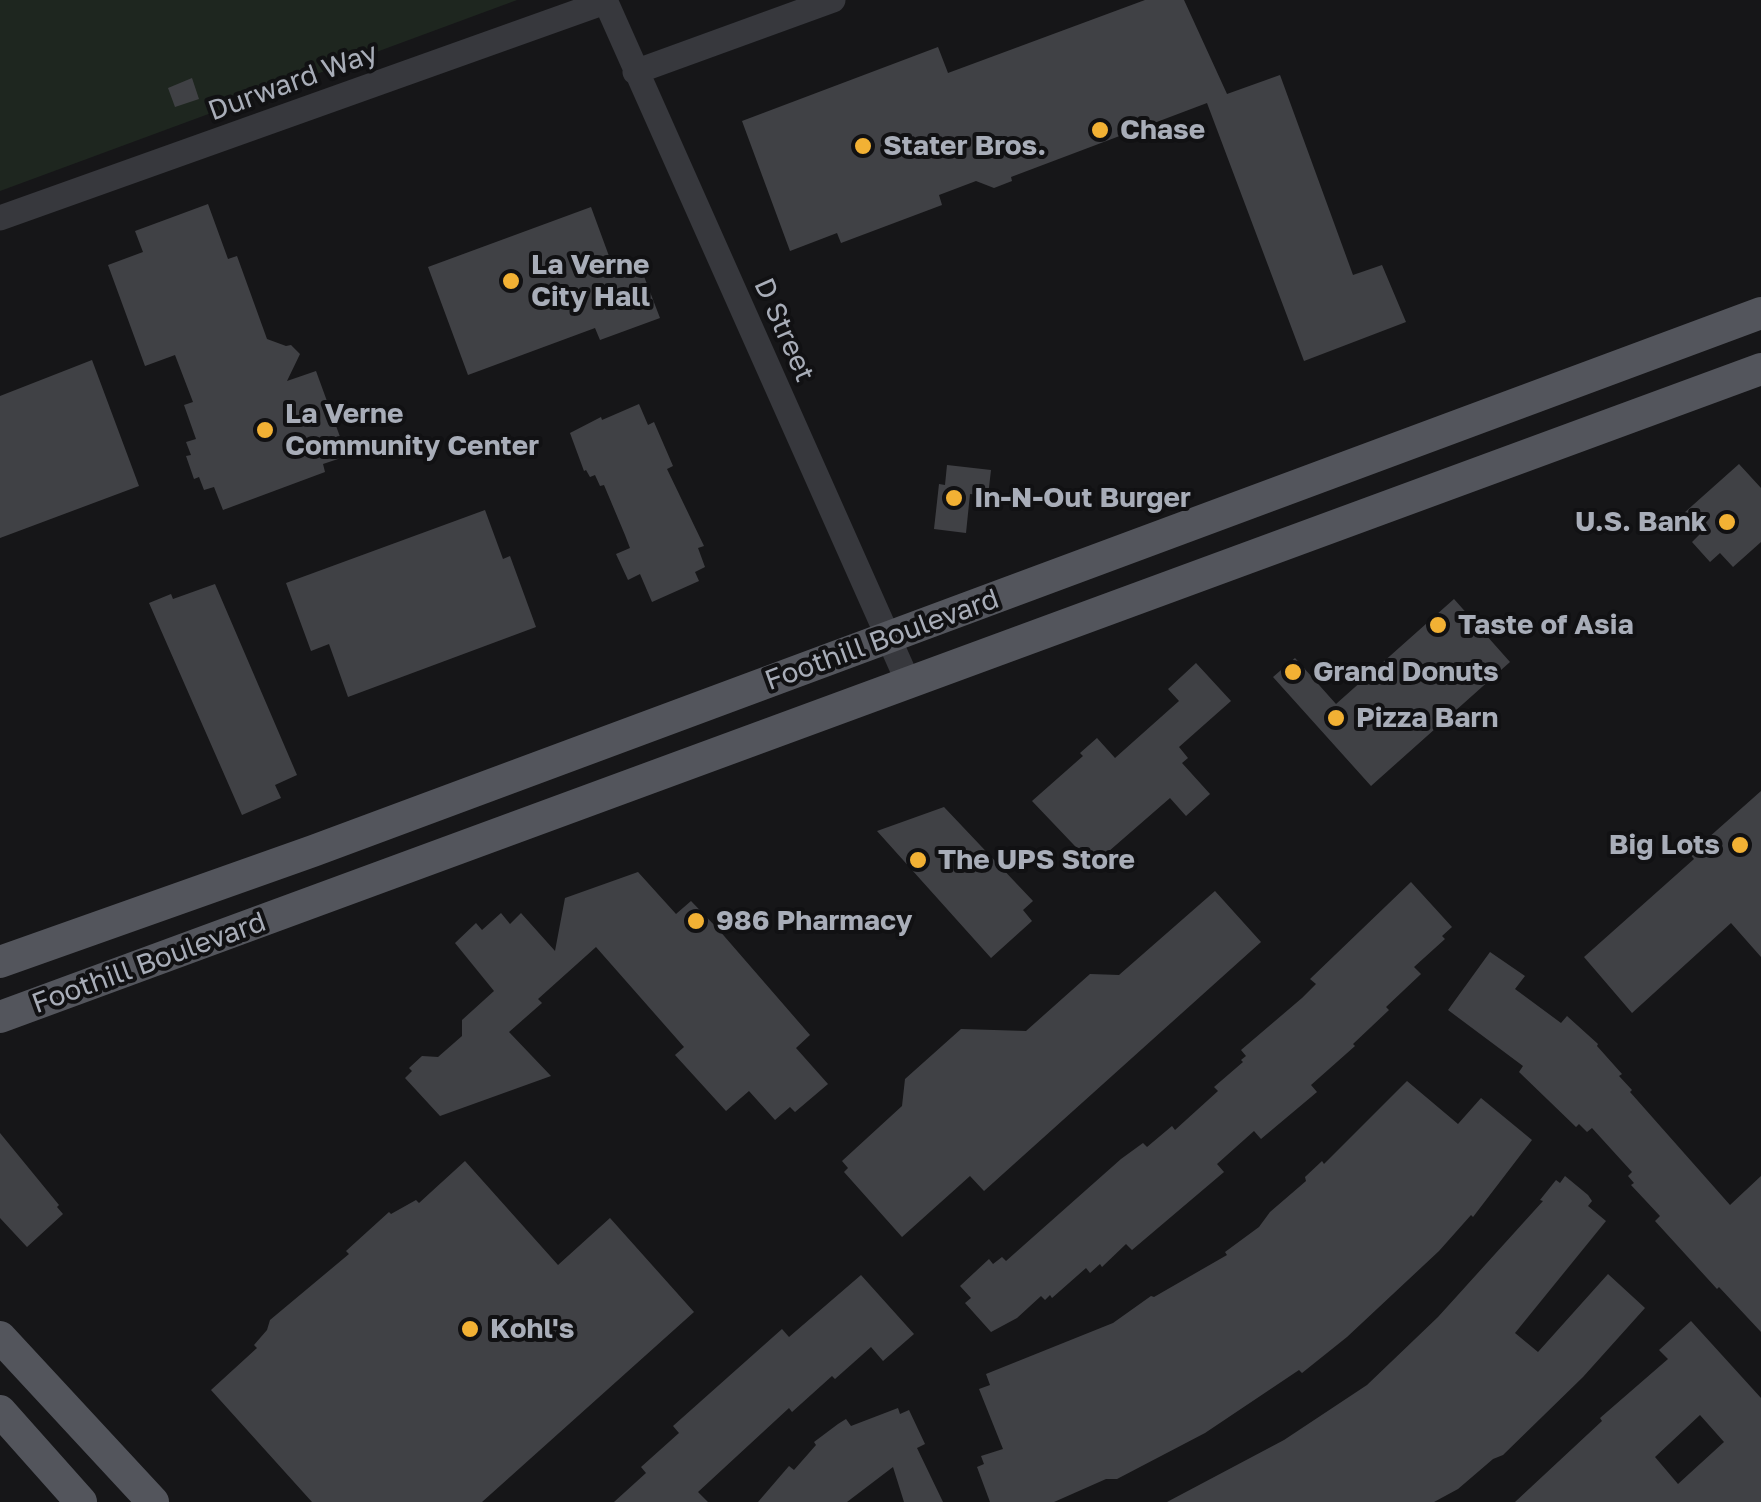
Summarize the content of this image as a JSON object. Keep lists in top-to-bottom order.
{
  "streets": {
    "main road": ["Foothill Boulevard"],
    "street": ["Durward Way", "D Street"]
  },
  "crossings": [
    ["Durward Way", "D Street"],
    ["D Street", "Foothill Boulevard"]
  ],
  "places": [
    "Chase",
    "Stater Bros.",
    "La Verne City Hall",
    "La Verne Community Center",
    "In-N-Out Burger",
    "U.S. Bank",
    "Taste of Asia",
    "Grand Donuts",
    "Pizza Barn",
    "Big Lots",
    "The UPS Store",
    "986 Pharmacy",
    "Kohl's"
  ]
}
